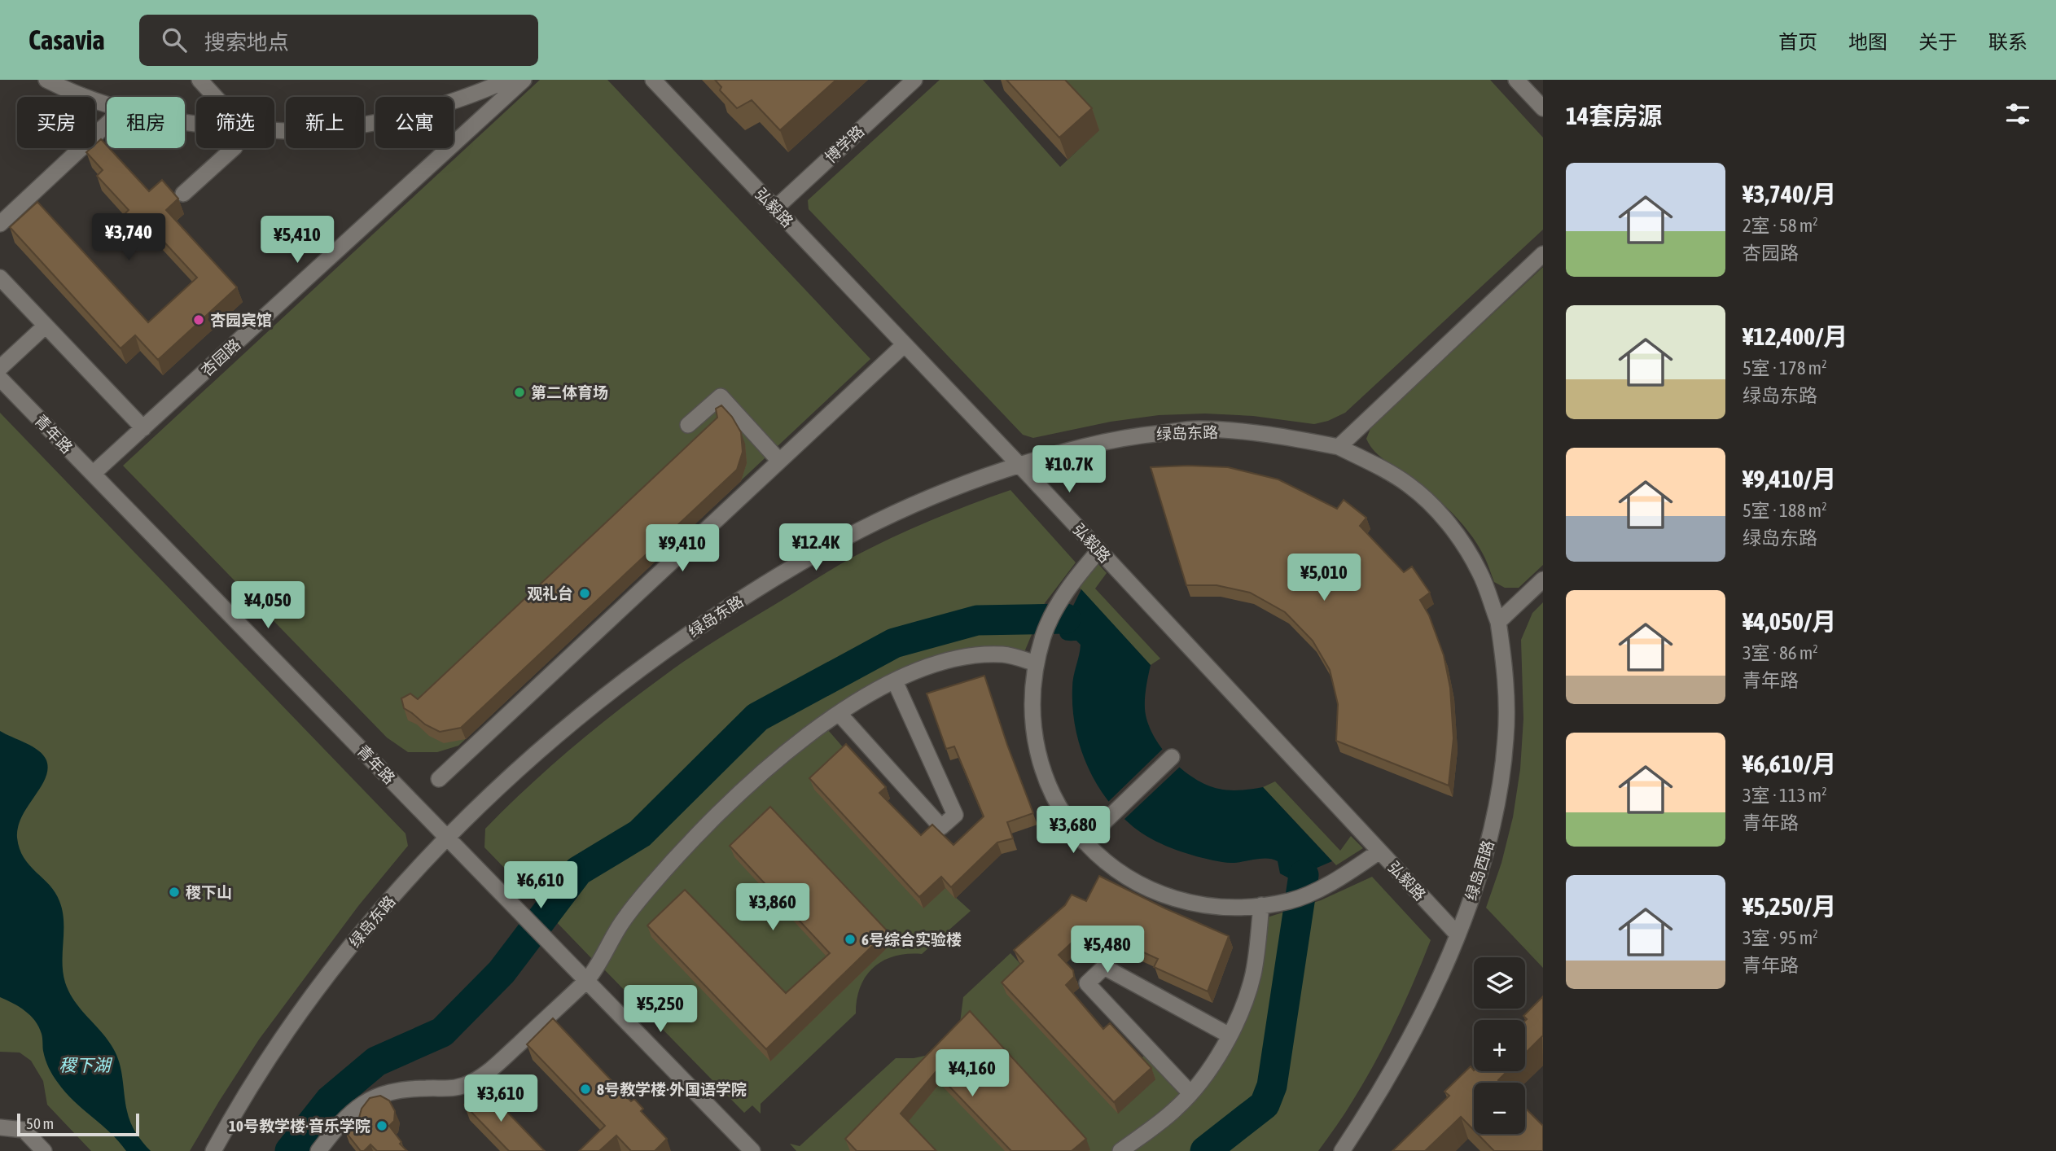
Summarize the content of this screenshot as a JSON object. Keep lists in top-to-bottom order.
{
  "streets": {
    "street": [
      "博学路",
      "弘毅路",
      "杏园路",
      "绿岛东路",
      "青年路",
      "绿岛西路"
    ]
  },
  "crossings": [
    ["博学路", "弘毅路"],
    ["弘毅路", "绿岛东路"],
    ["弘毅路", "绿岛西路"],
    ["杏园路", "青年路"],
    ["绿岛东路", "青年路"],
    ["绿岛东路", "绿岛西路"]
  ],
  "water": ["稷下湖"],
  "places": [
    "杏园宾馆",
    "第二体育场",
    "观礼台",
    "稷下山",
    "6号综合实验楼",
    "8号教学楼·外国语学院",
    "10号教学楼·音乐学院"
  ],
  "scale_bar": "50 m",
  "page": {
    "header": "Casavia",
    "search": "搜索地点",
    "nav": [
      "首页",
      "地图",
      "关于",
      "联系"
    ],
    "heading": "14套房源",
    "chip": [
      "买房",
      "租房",
      "筛选",
      "新上",
      "公寓"
    ],
    "list": [
      {
        "name": "¥3,740/月",
        "note": "2室 · 58 m² · 杏园路"
      },
      {
        "name": "¥12,400/月",
        "note": "5室 · 178 m² · 绿岛东路"
      },
      {
        "name": "¥9,410/月",
        "note": "5室 · 188 m² · 绿岛东路"
      },
      {
        "name": "¥4,050/月",
        "note": "3室 · 86 m² · 青年路"
      },
      {
        "name": "¥6,610/月",
        "note": "3室 · 113 m² · 青年路"
      },
      {
        "name": "¥5,250/月",
        "note": "3室 · 95 m² · 青年路"
      }
    ],
    "price": [
      "¥3,740",
      "¥5,410",
      "¥10.7K",
      "¥12.4K",
      "¥9,410",
      "¥5,010",
      "¥4,050",
      "¥3,680",
      "¥6,610",
      "¥3,860",
      "¥5,480",
      "¥5,250",
      "¥4,160",
      "¥3,610"
    ],
    "map_buttons": ["+", "−"],
    "scale": "50 m"
  }
}
